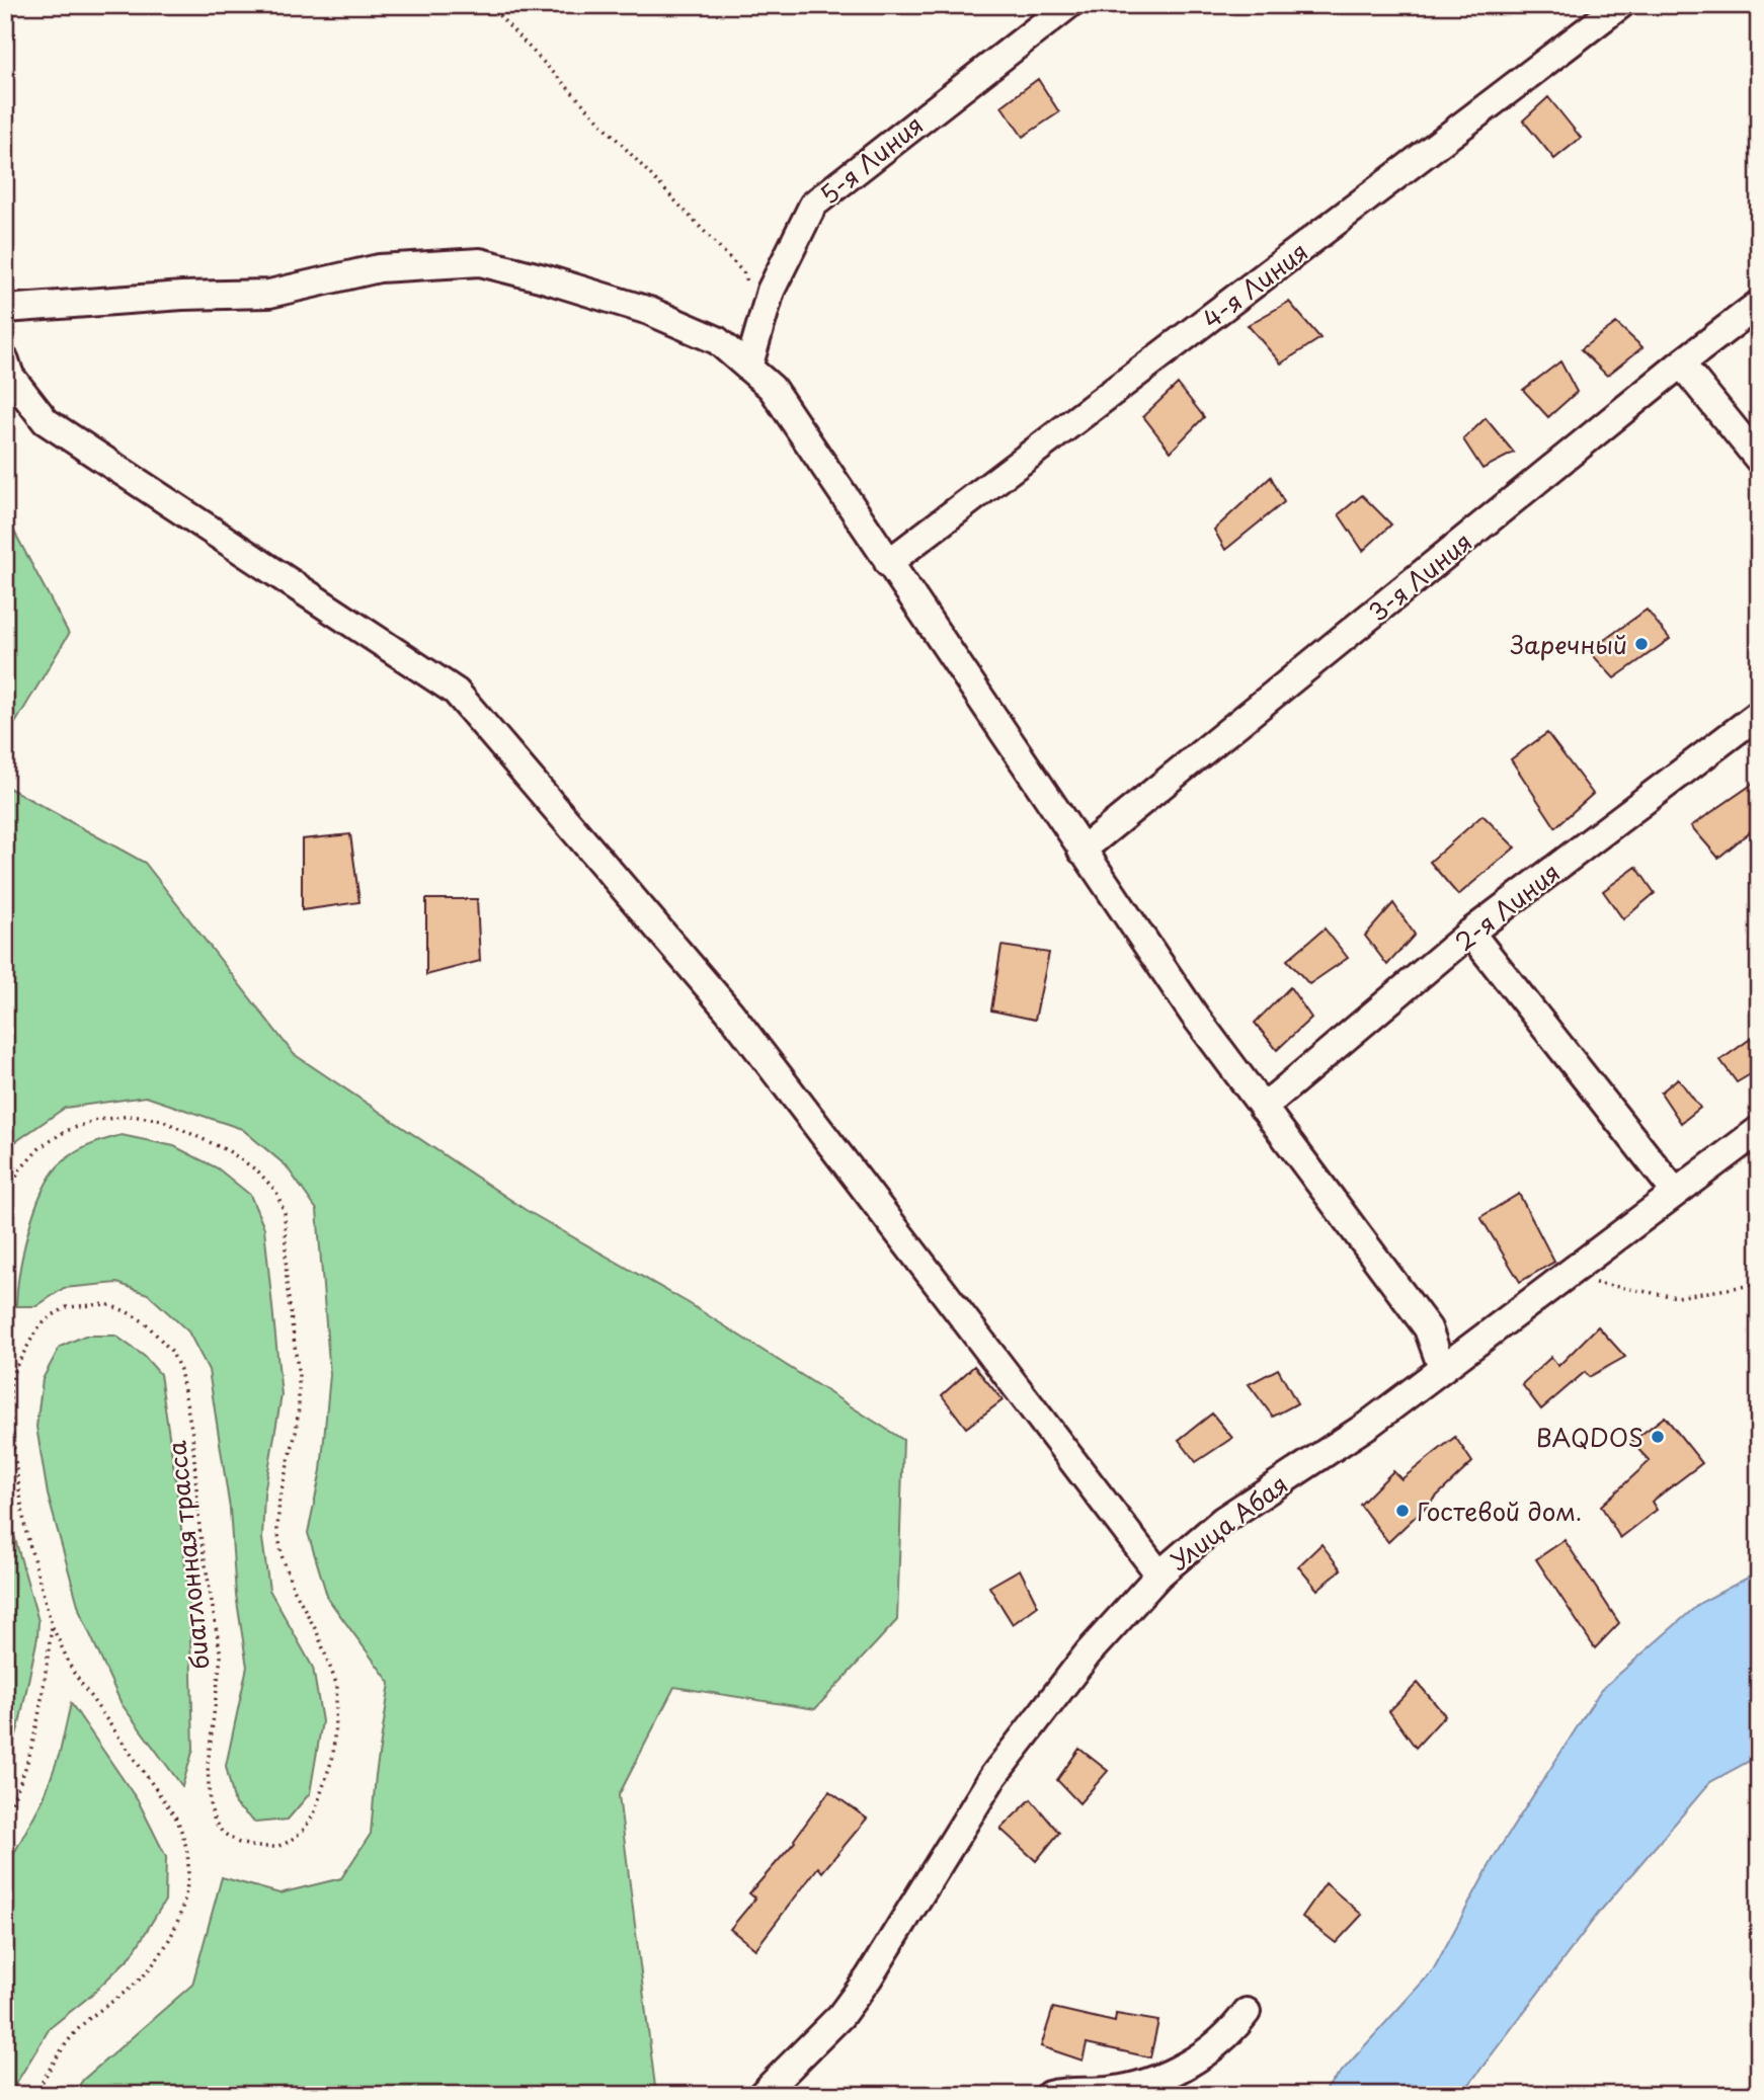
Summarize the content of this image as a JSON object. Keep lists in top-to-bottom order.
{
  "streets": {
    "street": [
      "5-я Линия",
      "4-я Линия",
      "3-я Линия",
      "2-я Линия",
      "Улица Абая"
    ],
    "path": ["биатлонная трасса"]
  },
  "places": ["Заречный", "BAQDOS", "Гостевой дом."]
}
